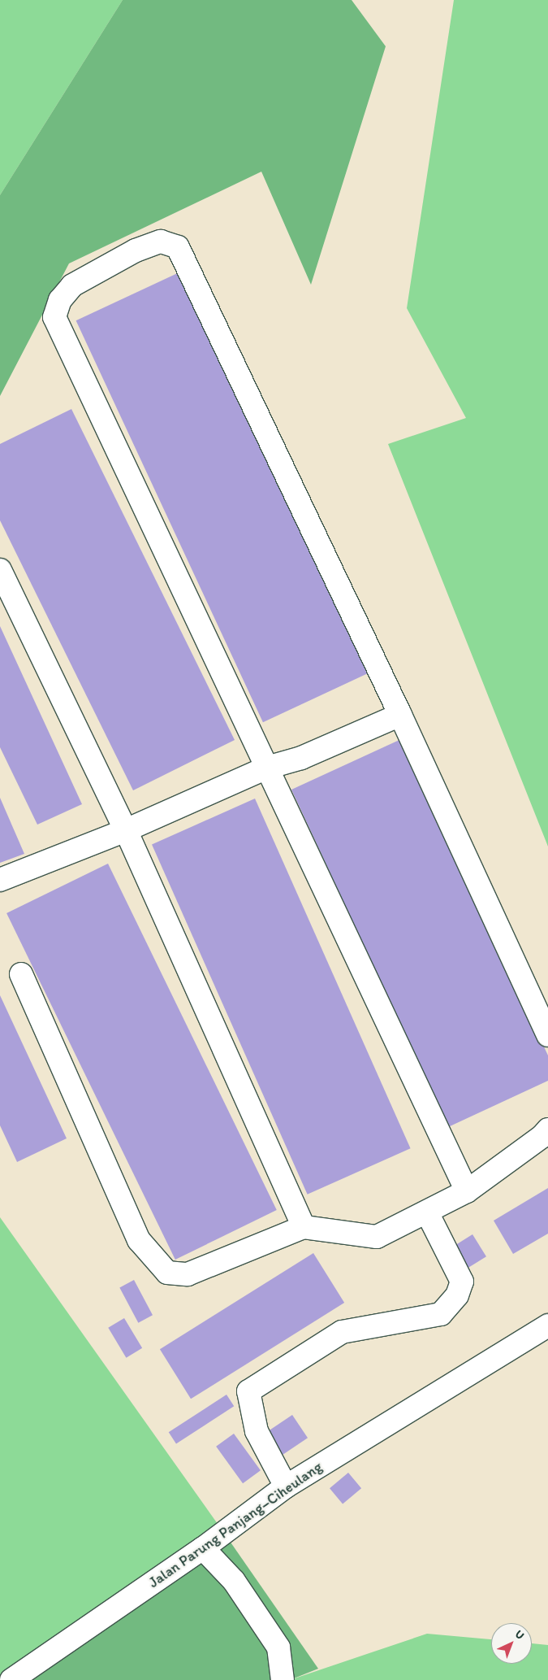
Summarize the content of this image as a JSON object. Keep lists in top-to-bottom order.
{
  "streets": {
    "street": ["Jalan Parung Panjang–Ciheulang"]
  },
  "north": "top right"
}
